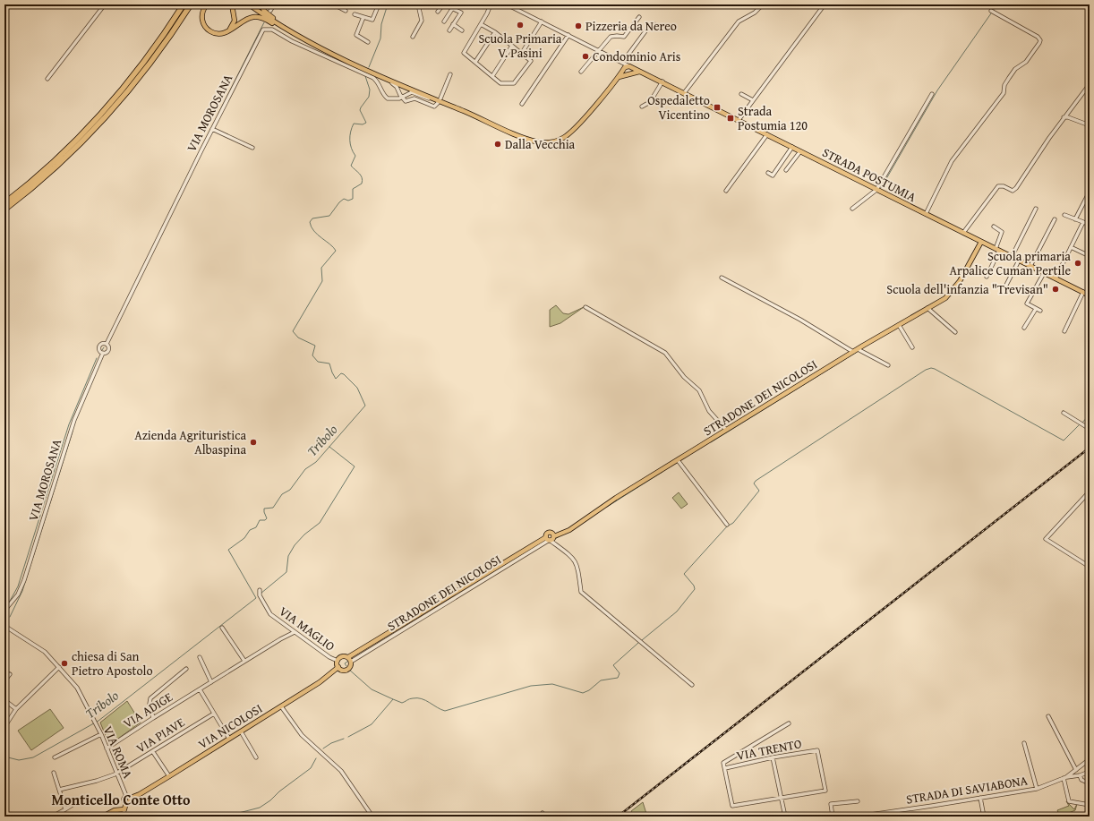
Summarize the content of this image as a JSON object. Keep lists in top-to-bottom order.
{
  "streets": {
    "main road": ["STRADA POSTUMIA", "STRADONE DEI NICOLOSI", "VIA NICOLOSI"],
    "street": [
      "VIA MOROSANA",
      "VIA MAGLIO",
      "VIA ADIGE",
      "VIA PIAVE",
      "VIA TRENTO",
      "VIA ROMA",
      "STRADA DI SAVIABONA"
    ]
  },
  "crossings": [
    ["STRADA POSTUMIA", "STRADONE DEI NICOLOSI"],
    ["STRADONE DEI NICOLOSI", "VIA MAGLIO"],
    ["STRADONE DEI NICOLOSI", "VIA NICOLOSI"],
    ["VIA MAGLIO", "VIA ADIGE"],
    ["VIA MAGLIO", "VIA NICOLOSI"],
    ["VIA ADIGE", "VIA ROMA"],
    ["VIA NICOLOSI", "VIA ROMA"],
    ["VIA PIAVE", "VIA ROMA"]
  ],
  "districts": ["Monticello Conte Otto"],
  "water": ["Tribolo"],
  "places": {
    "other": [
      "Scuola Primaria V. Pasini",
      "Pizzeria da Nereo",
      "Condominio Aris",
      "Dalla Vecchia",
      "Scuola primaria Arpalice Cuman Pertile",
      "Scuola dell'infanzia \"Trevisan\"",
      "Azienda Agrituristica Albaspina",
      "chiesa di San Pietro Apostolo"
    ],
    "transit": ["Ospedaletto Vicentino", "Strada Postumia 120"]
  }
}
